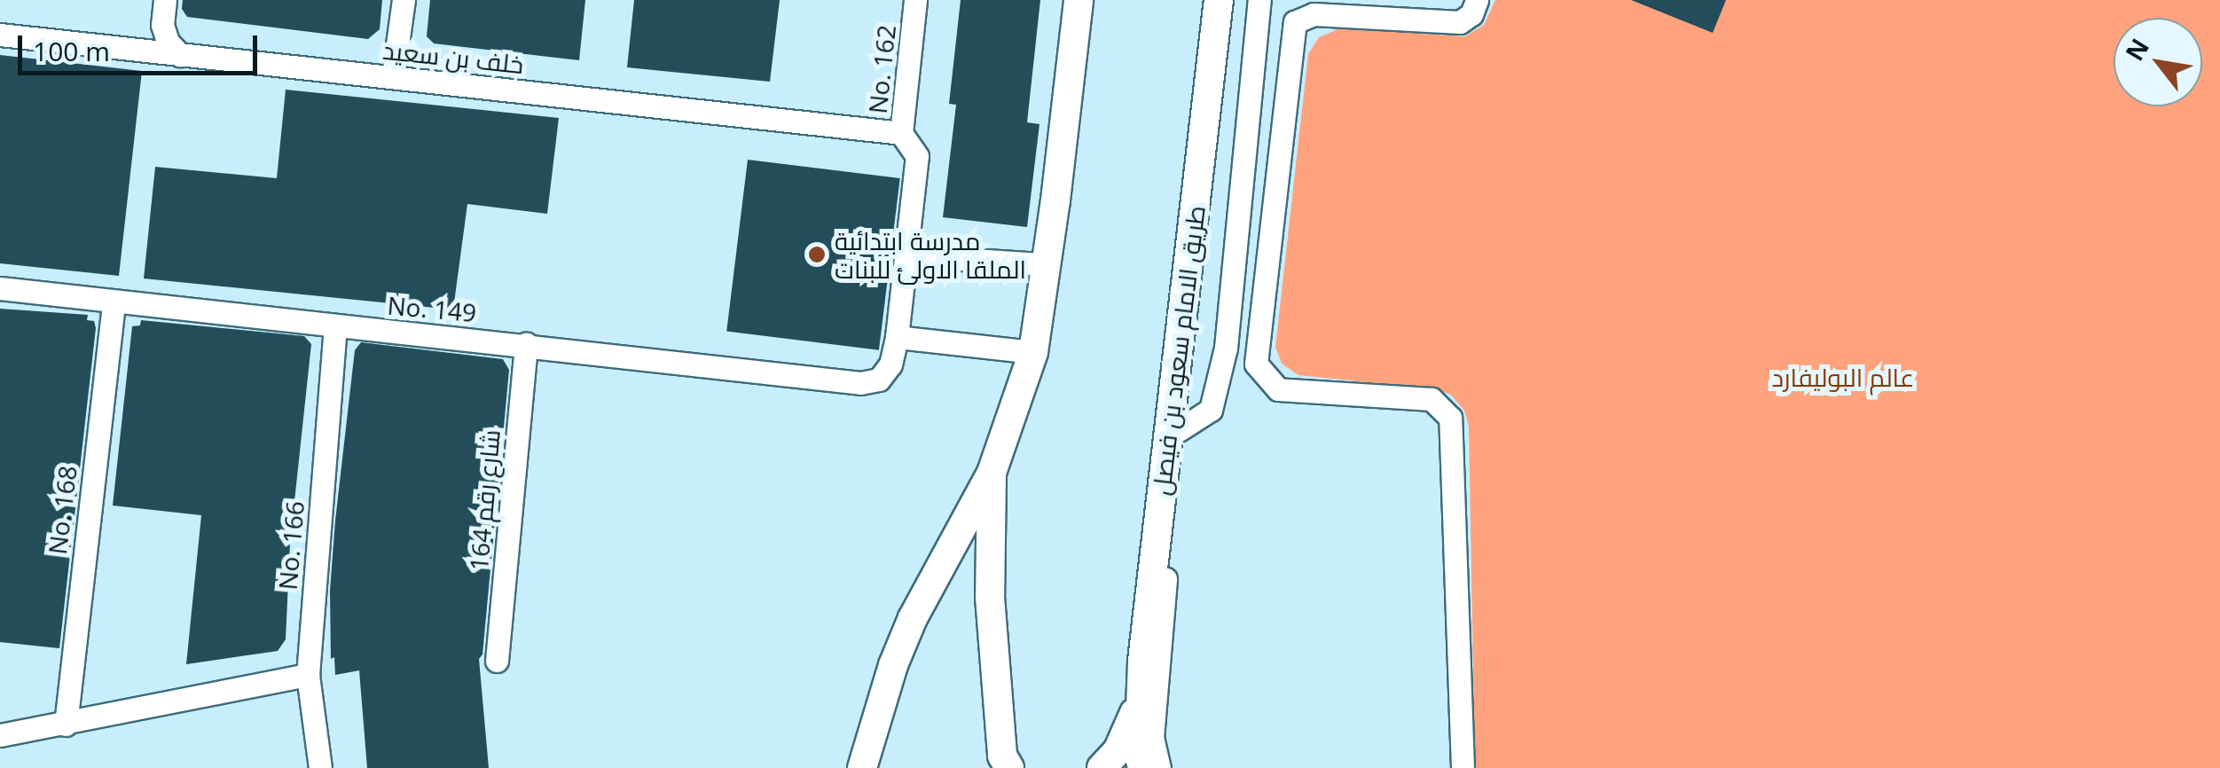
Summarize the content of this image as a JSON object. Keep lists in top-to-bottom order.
{
  "streets": {
    "main road": ["طريق الامام سعود بن فيصل"],
    "street": [
      "خلف بن سعيد",
      "No. 162",
      "No. 149",
      "شارع رقم 164",
      "No. 168",
      "No. 166"
    ]
  },
  "crossings": [
    ["خلف بن سعيد", "No. 162"],
    ["No. 162", "No. 149"],
    ["No. 149", "شارع رقم 164"],
    ["No. 149", "No. 168"],
    ["No. 149", "No. 166"]
  ],
  "parks": ["عالم البوليفارد"],
  "places": ["مدرسة ابتدائية الملقا الاولئ للبنات"],
  "scale_bar": "100 m",
  "north": "top left"
}
